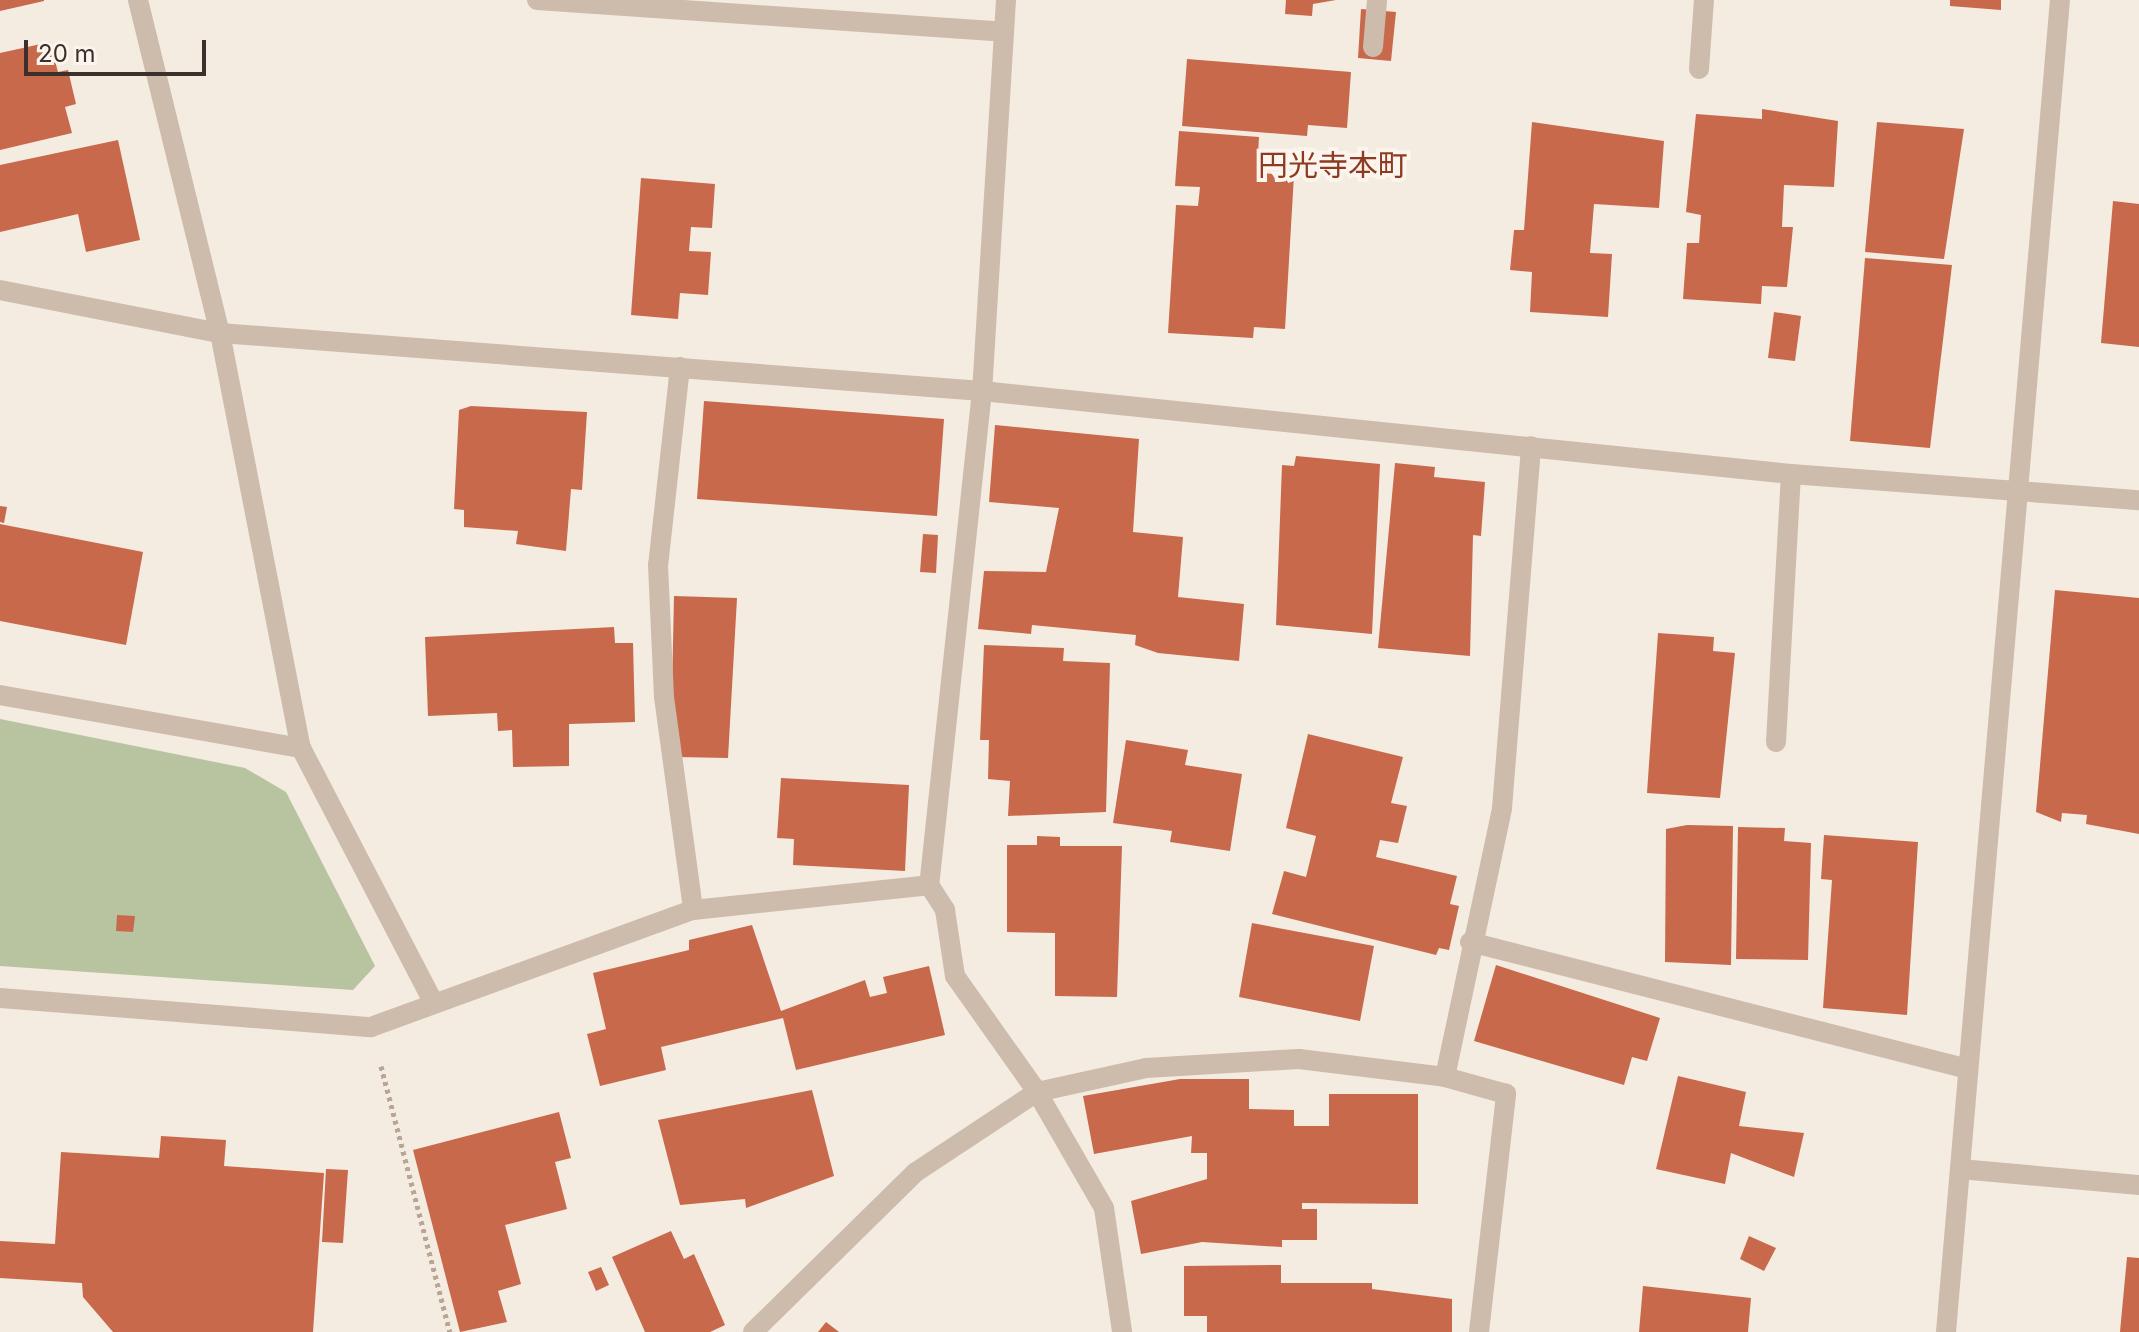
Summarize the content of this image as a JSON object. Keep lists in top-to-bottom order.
{
  "districts": ["円光寺本町"],
  "scale_bar": "20 m"
}
